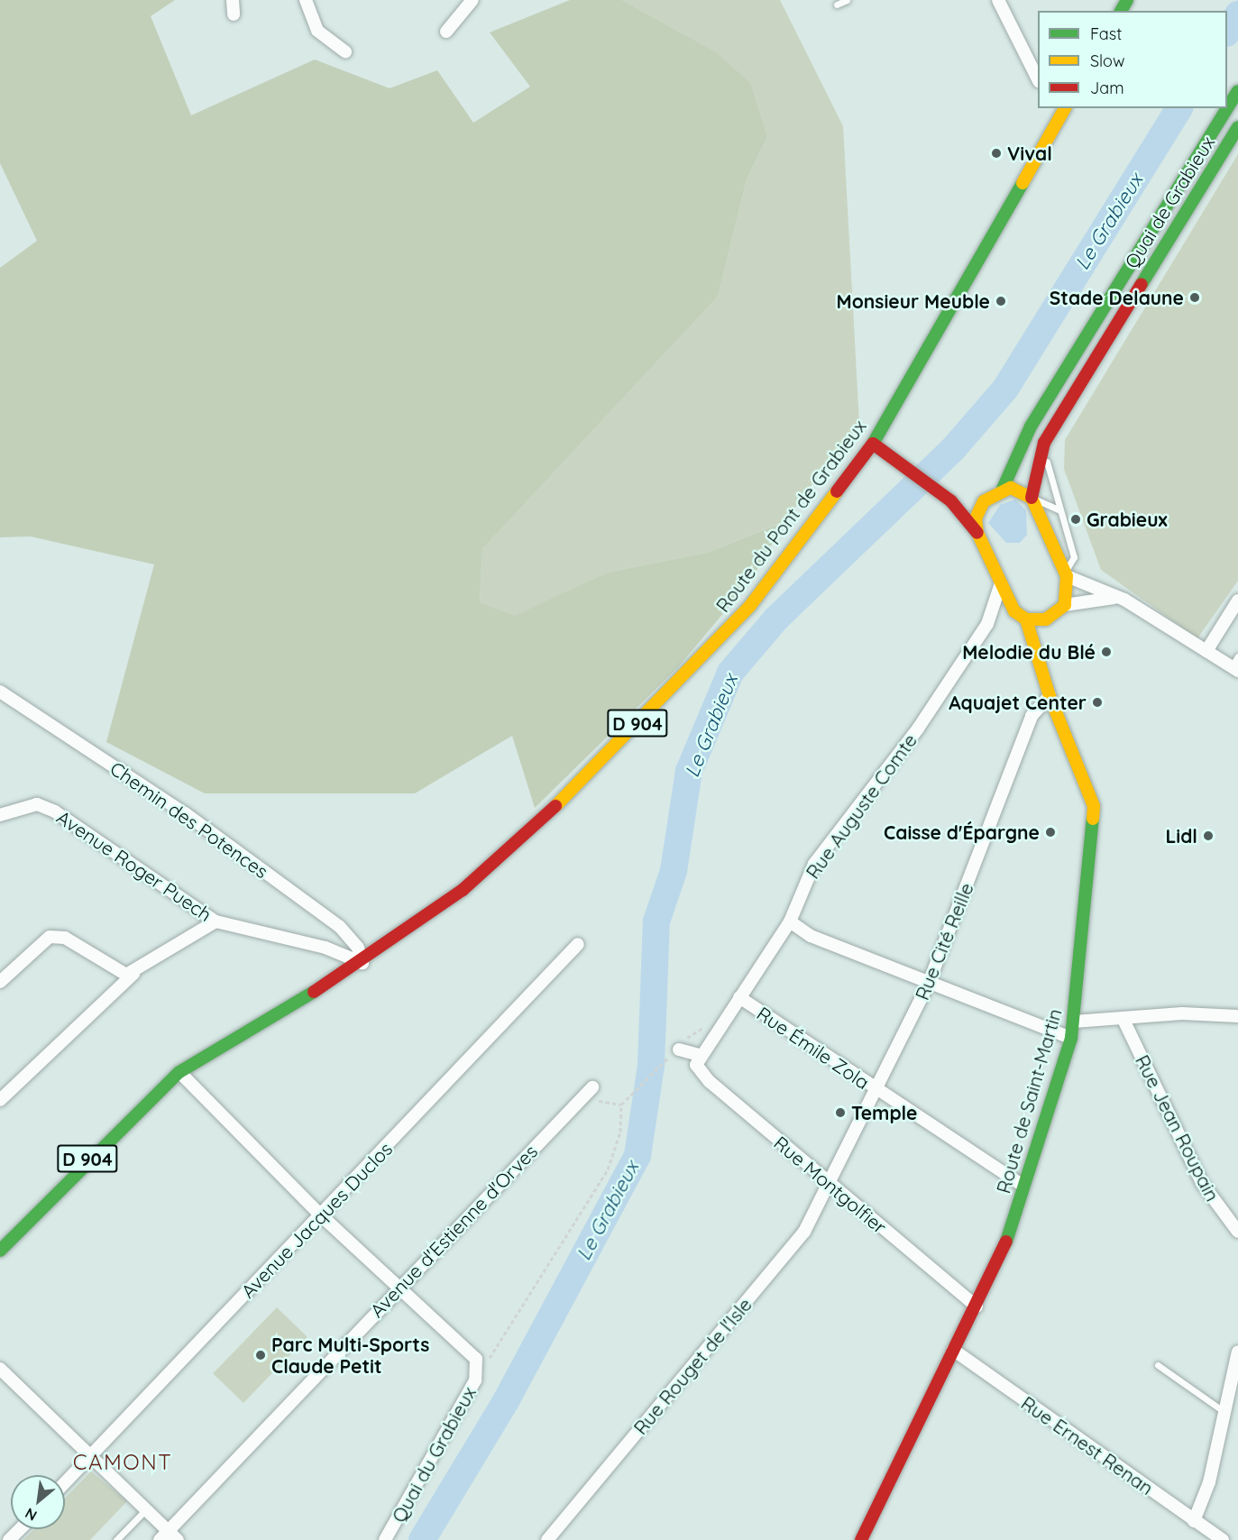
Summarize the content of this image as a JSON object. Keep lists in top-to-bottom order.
{
  "streets": {
    "main road": [
      "Quai de Grabieux",
      "Route du Pont de Grabieux",
      "D 904",
      "Route de Saint-Martin"
    ],
    "street": [
      "Rue Auguste Comte",
      "Chemin des Potences",
      "Avenue Roger Puech",
      "Rue Cité Reille",
      "Rue Émile Zola",
      "Rue Jean Roupain",
      "Rue Montgolfier",
      "Avenue Jacques Duclos",
      "Avenue d'Estienne d'Orves",
      "Rue Rouget de l'Isle",
      "Rue Ernest Renan",
      "Quai du Grabieux"
    ]
  },
  "crossings": [
    ["Route du Pont de Grabieux", "D 904"],
    ["Route du Pont de Grabieux", "Chemin des Potences"],
    ["Route du Pont de Grabieux", "Avenue Roger Puech"],
    ["D 904", "Chemin des Potences"],
    ["D 904", "Avenue Roger Puech"],
    ["Rue Auguste Comte", "Rue Émile Zola"],
    ["Rue Auguste Comte", "Rue Montgolfier"],
    ["Chemin des Potences", "Avenue Roger Puech"],
    ["Rue Cité Reille", "Rue Émile Zola"],
    ["Rue Cité Reille", "Route de Saint-Martin"],
    ["Rue Cité Reille", "Rue Montgolfier"],
    ["Rue Cité Reille", "Rue Rouget de l'Isle"],
    ["Rue Émile Zola", "Route de Saint-Martin"],
    ["Route de Saint-Martin", "Rue Montgolfier"],
    ["Route de Saint-Martin", "Rue Ernest Renan"],
    ["Rue Montgolfier", "Rue Rouget de l'Isle"],
    ["Avenue d'Estienne d'Orves", "Quai du Grabieux"]
  ],
  "districts": ["CAMONT"],
  "water": ["Le Grabieux"],
  "places": [
    "Vival",
    "Stade Delaune",
    "Monsieur Meuble",
    "Grabieux",
    "Melodie du Blé",
    "Aquajet Center",
    "Caisse d'Épargne",
    "Lidl",
    "Temple",
    "Parc Multi-Sports Claude Petit"
  ],
  "legend": ["Fast", "Slow", "Jam"],
  "north": "bottom left"
}
